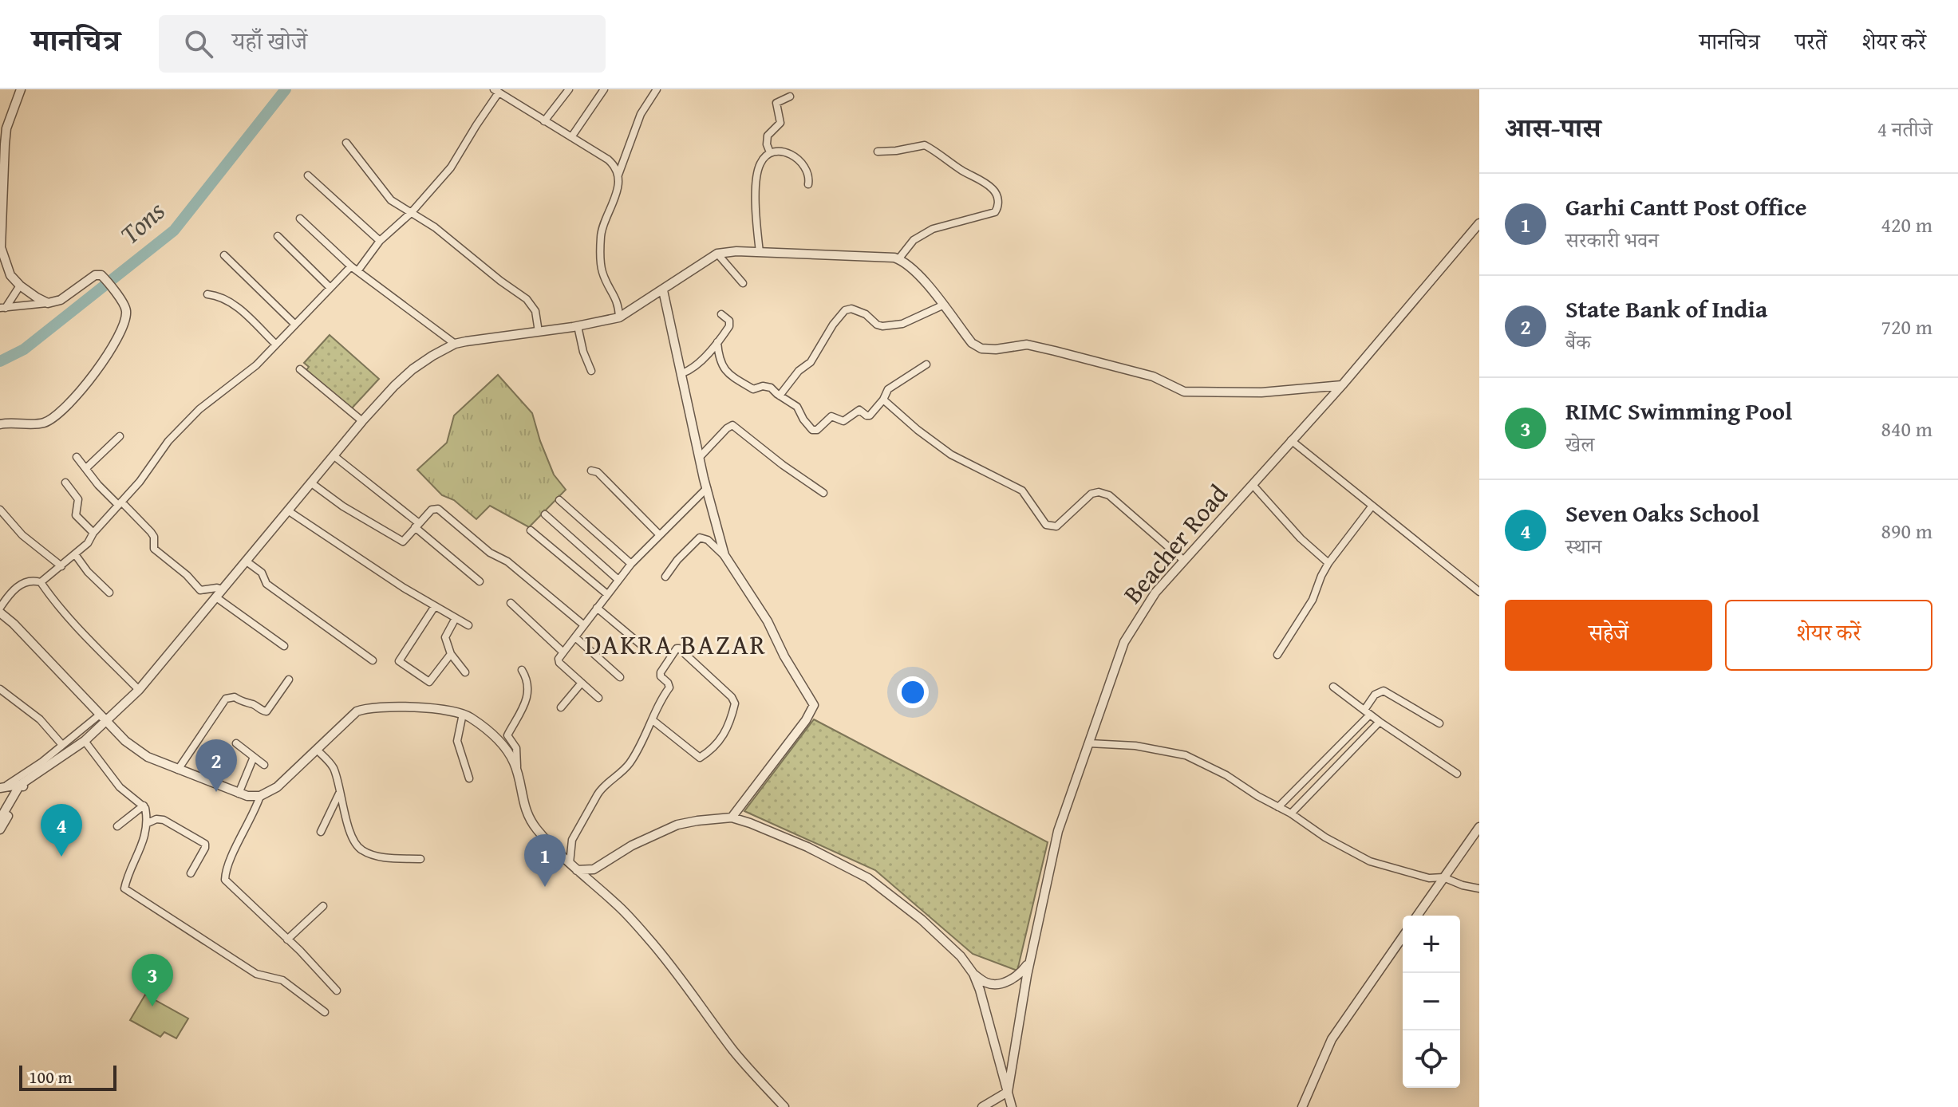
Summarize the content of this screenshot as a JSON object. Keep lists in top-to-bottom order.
{
  "streets": {
    "street": ["Beacher Road"]
  },
  "districts": ["DAKRA BAZAR"],
  "water": ["Tons"],
  "scale_bar": "100 m",
  "page": {
    "header": "मानचित्र",
    "search": "यहाँ खोजें",
    "nav": ["मानचित्र", "परतें", "शेयर करें"],
    "heading": ["आस-पास", "4 नतीजे"],
    "list": [
      {
        "mark": "1",
        "name": "Garhi Cantt Post Office",
        "note": "सरकारी भवन",
        "value": "420 m"
      },
      {
        "mark": "2",
        "name": "State Bank of India",
        "note": "बैंक",
        "value": "720 m"
      },
      {
        "mark": "3",
        "name": "RIMC Swimming Pool",
        "note": "खेल",
        "value": "840 m"
      },
      {
        "mark": "4",
        "name": "Seven Oaks School",
        "note": "स्थान",
        "value": "890 m"
      }
    ],
    "buttons": ["सहेजें", "शेयर करें"],
    "pins": [
      "2",
      "4",
      "1",
      "3"
    ],
    "map_buttons": ["+", "−"],
    "scale": "100 m"
  }
}
